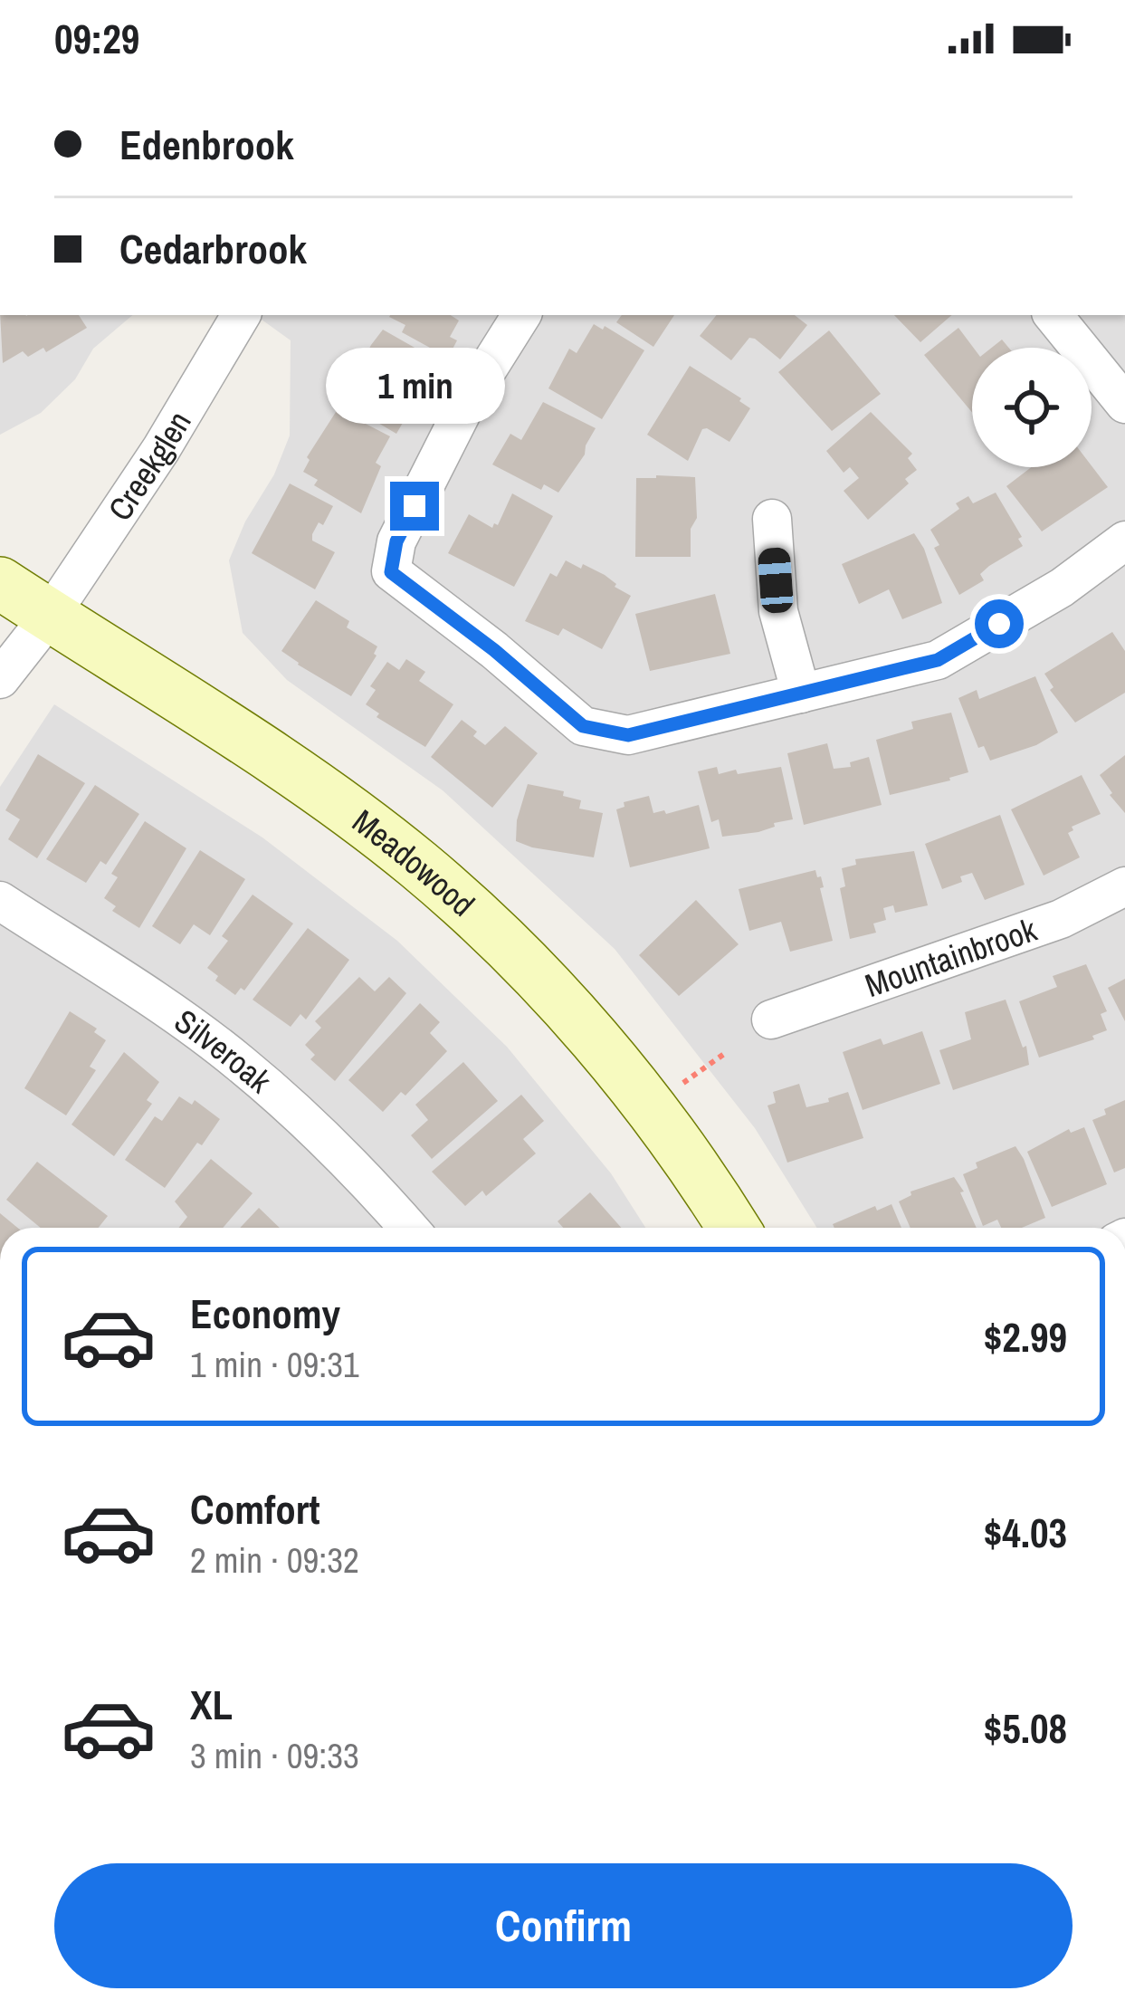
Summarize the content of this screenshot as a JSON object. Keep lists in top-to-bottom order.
{
  "streets": {
    "main road": ["Meadowood"],
    "street": ["Creekglen", "Mountainbrook", "Silveroak"]
  },
  "crossings": [
    ["Creekglen", "Meadowood"]
  ],
  "page": {
    "status": "09:29",
    "banner": ["Edenbrook", "Cedarbrook"],
    "bubble": "1 min",
    "list": [
      {
        "name": "Economy",
        "note": "1 min · 09:31",
        "value": "$2.99"
      },
      {
        "name": "Comfort",
        "note": "2 min · 09:32",
        "value": "$4.03"
      },
      {
        "name": "XL",
        "note": "3 min · 09:33",
        "value": "$5.08"
      }
    ],
    "buttons": "Confirm"
  }
}
